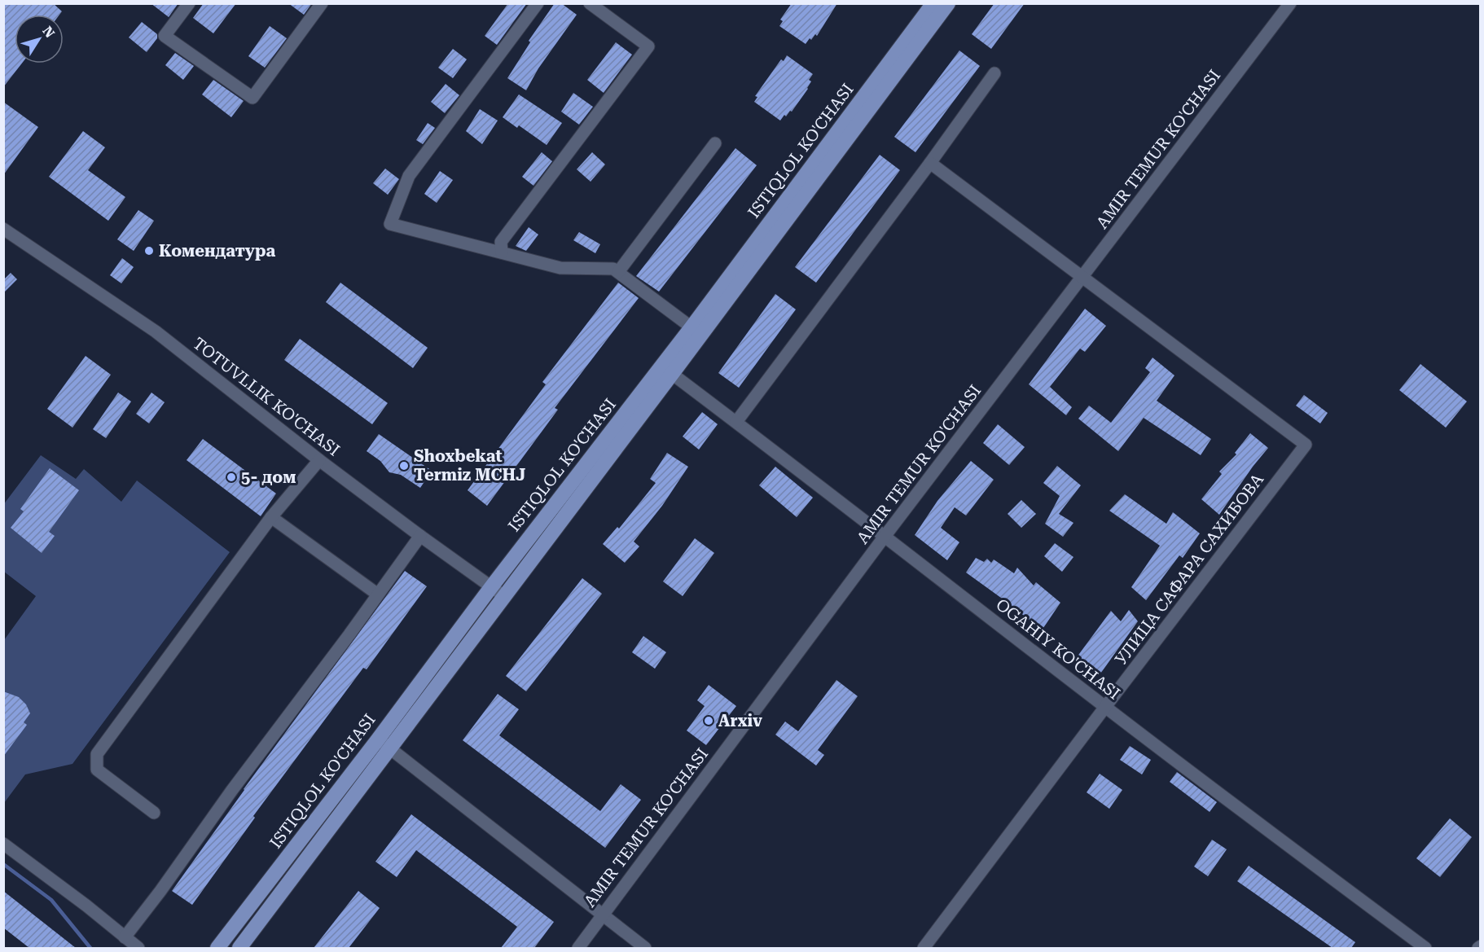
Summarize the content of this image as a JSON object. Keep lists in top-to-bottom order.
{
  "streets": {
    "main road": ["ISTIQLOL KO'CHASI"],
    "street": [
      "AMIR TEMUR KO'CHASI",
      "TOTUVLLIK KO'CHASI",
      "УЛИЦА САФАРА САХИБОВА",
      "OGAHIY KO'CHASI"
    ]
  },
  "crossings": [
    ["AMIR TEMUR KO'CHASI", "УЛИЦА САФАРА САХИБОВА"],
    ["AMIR TEMUR KO'CHASI", "OGAHIY KO'CHASI"],
    ["ISTIQLOL KO'CHASI", "TOTUVLLIK KO'CHASI"],
    ["ISTIQLOL KO'CHASI", "OGAHIY KO'CHASI"],
    ["УЛИЦА САФАРА САХИБОВА", "OGAHIY KO'CHASI"]
  ],
  "places": [
    "Комендатура",
    "Shoxbekat Termiz MCHJ",
    "5- дом",
    "Arxiv"
  ],
  "north": "top right"
}
